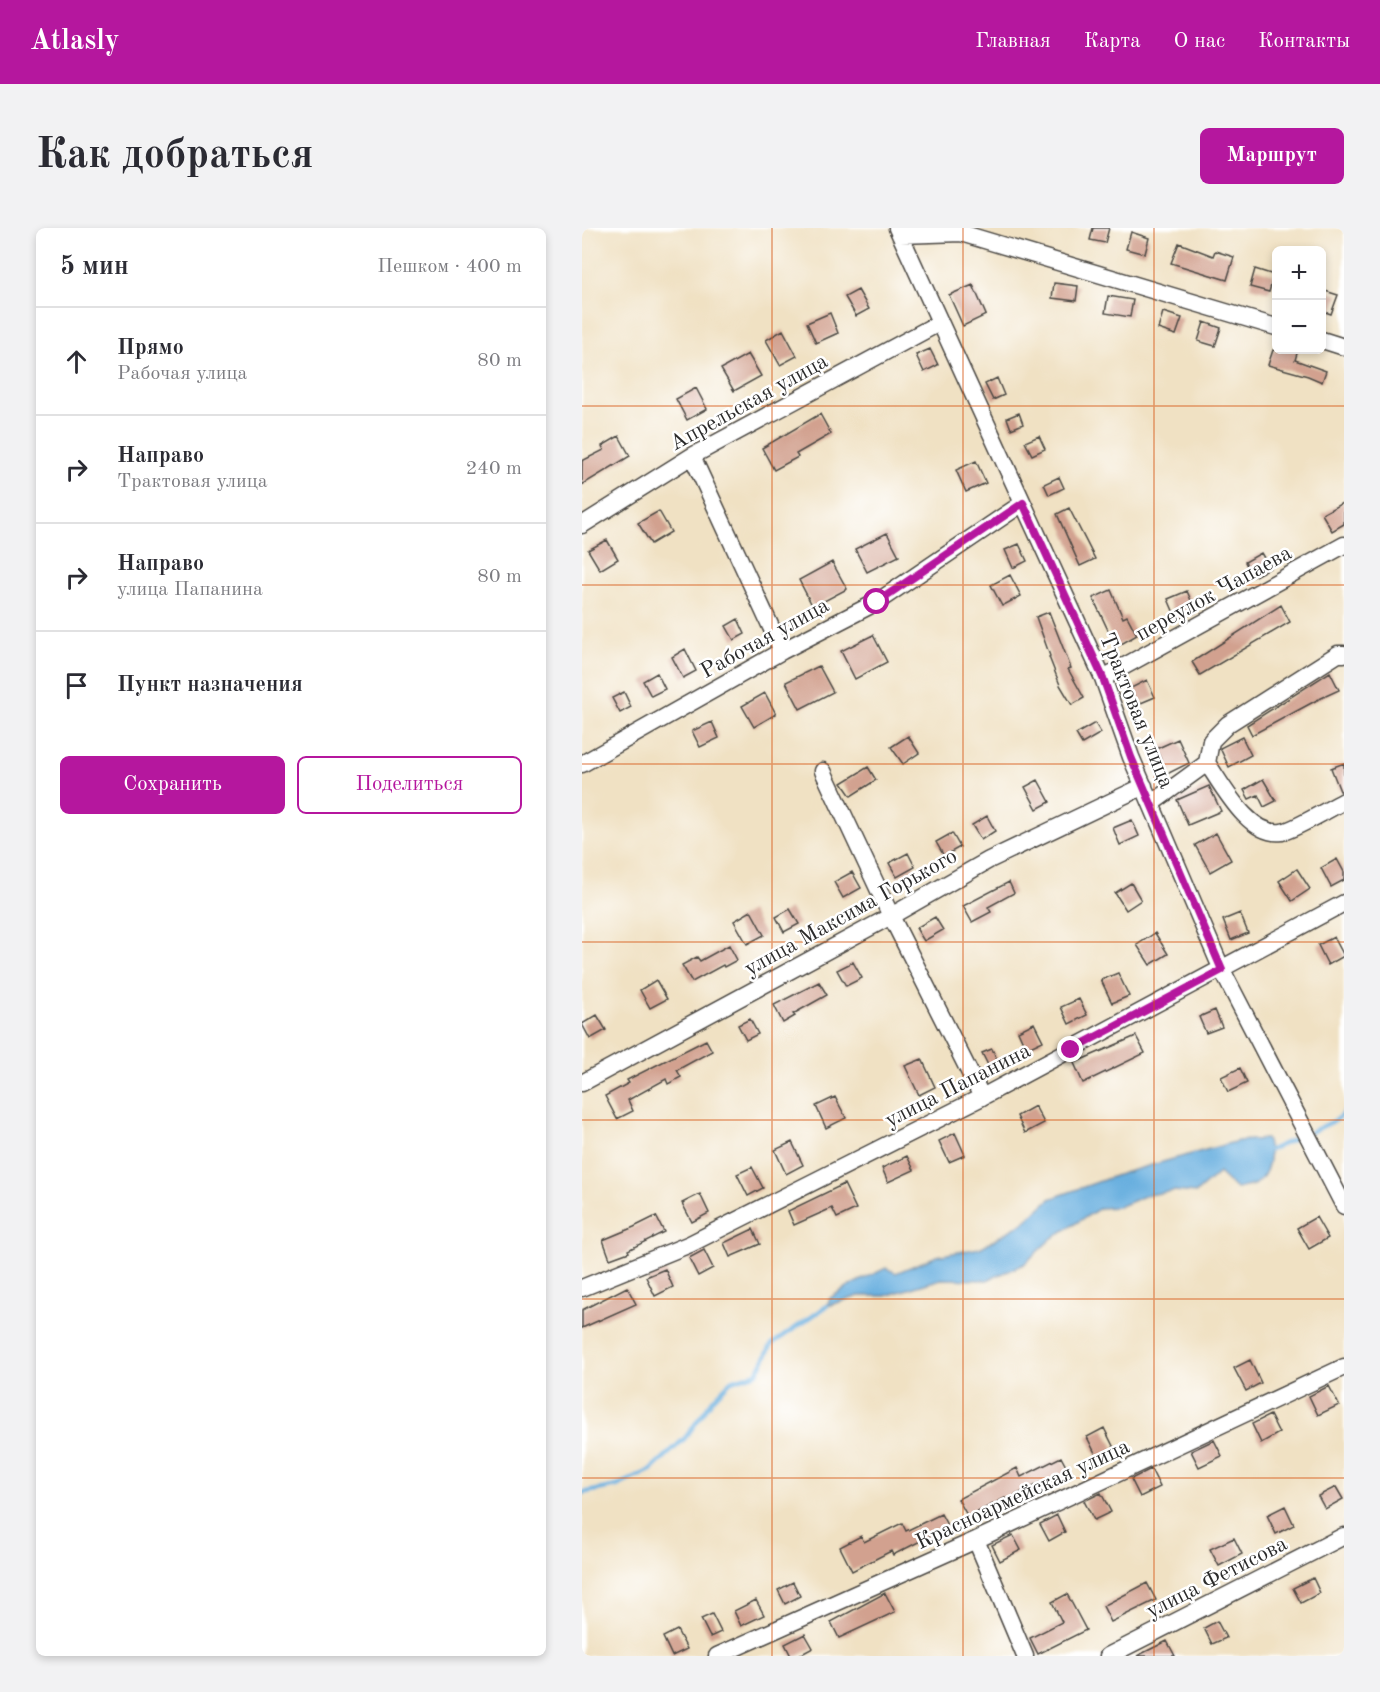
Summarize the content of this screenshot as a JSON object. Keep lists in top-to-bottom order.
{
  "streets": {
    "street": [
      "Апрельская улица",
      "переулок Чапаева",
      "Рабочая улица",
      "Трактовая улица",
      "улица Максима Горького",
      "улица Папанина",
      "Красноармейская улица",
      "улица Фетисова"
    ]
  },
  "crossings": [
    ["Апрельская улица", "Трактовая улица"],
    ["переулок Чапаева", "Трактовая улица"],
    ["Рабочая улица", "Трактовая улица"],
    ["Трактовая улица", "улица Максима Горького"],
    ["Трактовая улица", "улица Папанина"]
  ],
  "page": {
    "header": "Atlasly",
    "nav": [
      "Главная",
      "Карта",
      "О нас",
      "Контакты"
    ],
    "buttons": [
      "Маршрут",
      ["Сохранить", "Поделиться"]
    ],
    "title": "Как добраться",
    "heading": ["5 мин", "Пешком · 400 m"],
    "map_buttons": ["+", "−"],
    "list": [
      ["Прямо", "Рабочая улица", "80 m"],
      ["Направо", "Трактовая улица", "240 m"],
      ["Направо", "улица Папанина", "80 m"],
      "Пункт назначения"
    ]
  }
}
